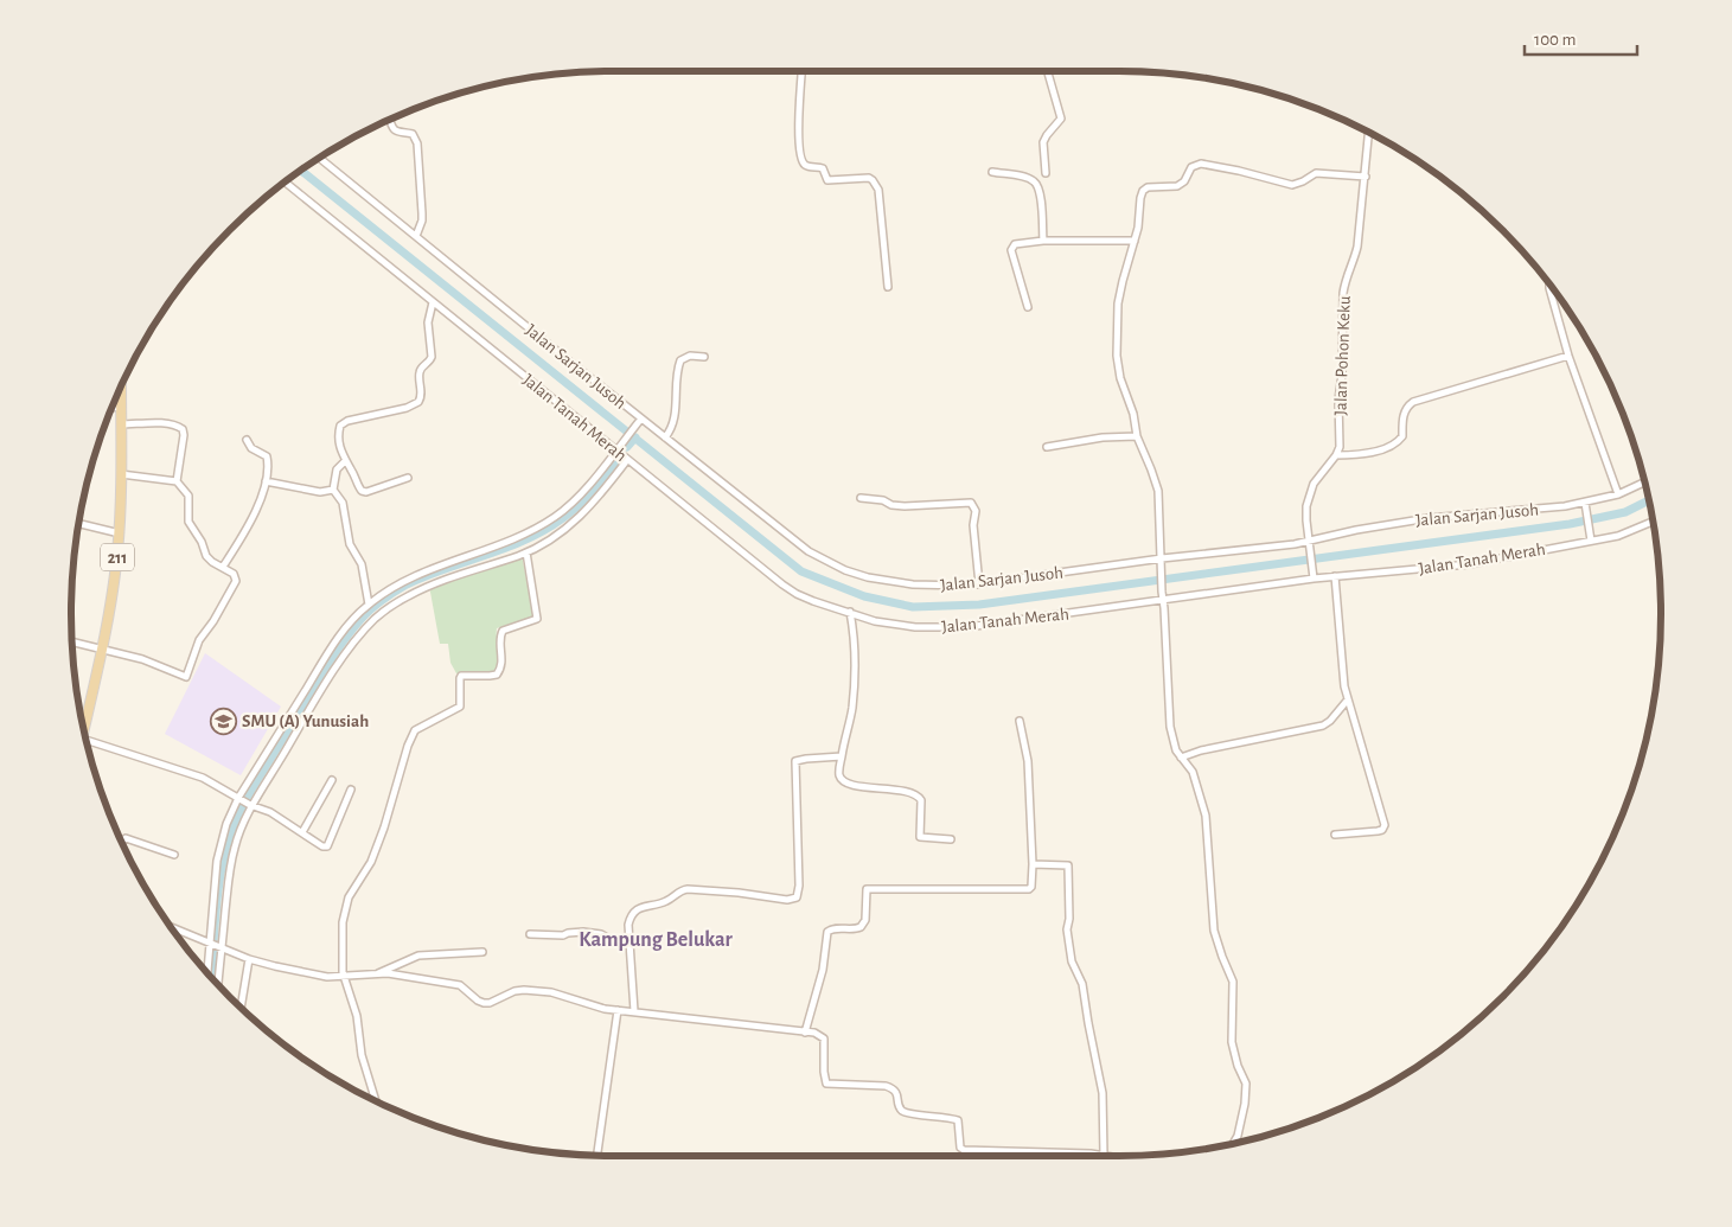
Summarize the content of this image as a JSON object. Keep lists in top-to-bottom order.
{
  "streets": {
    "main road": ["211"],
    "street": ["Jalan Pohon Keku", "Jalan Sarjan Jusoh", "Jalan Tanah Merah"]
  },
  "districts": ["Kampung Belukar"],
  "places": {
    "school or university": ["SMU (A) Yunusiah"]
  },
  "scale_bar": "100 m"
}
